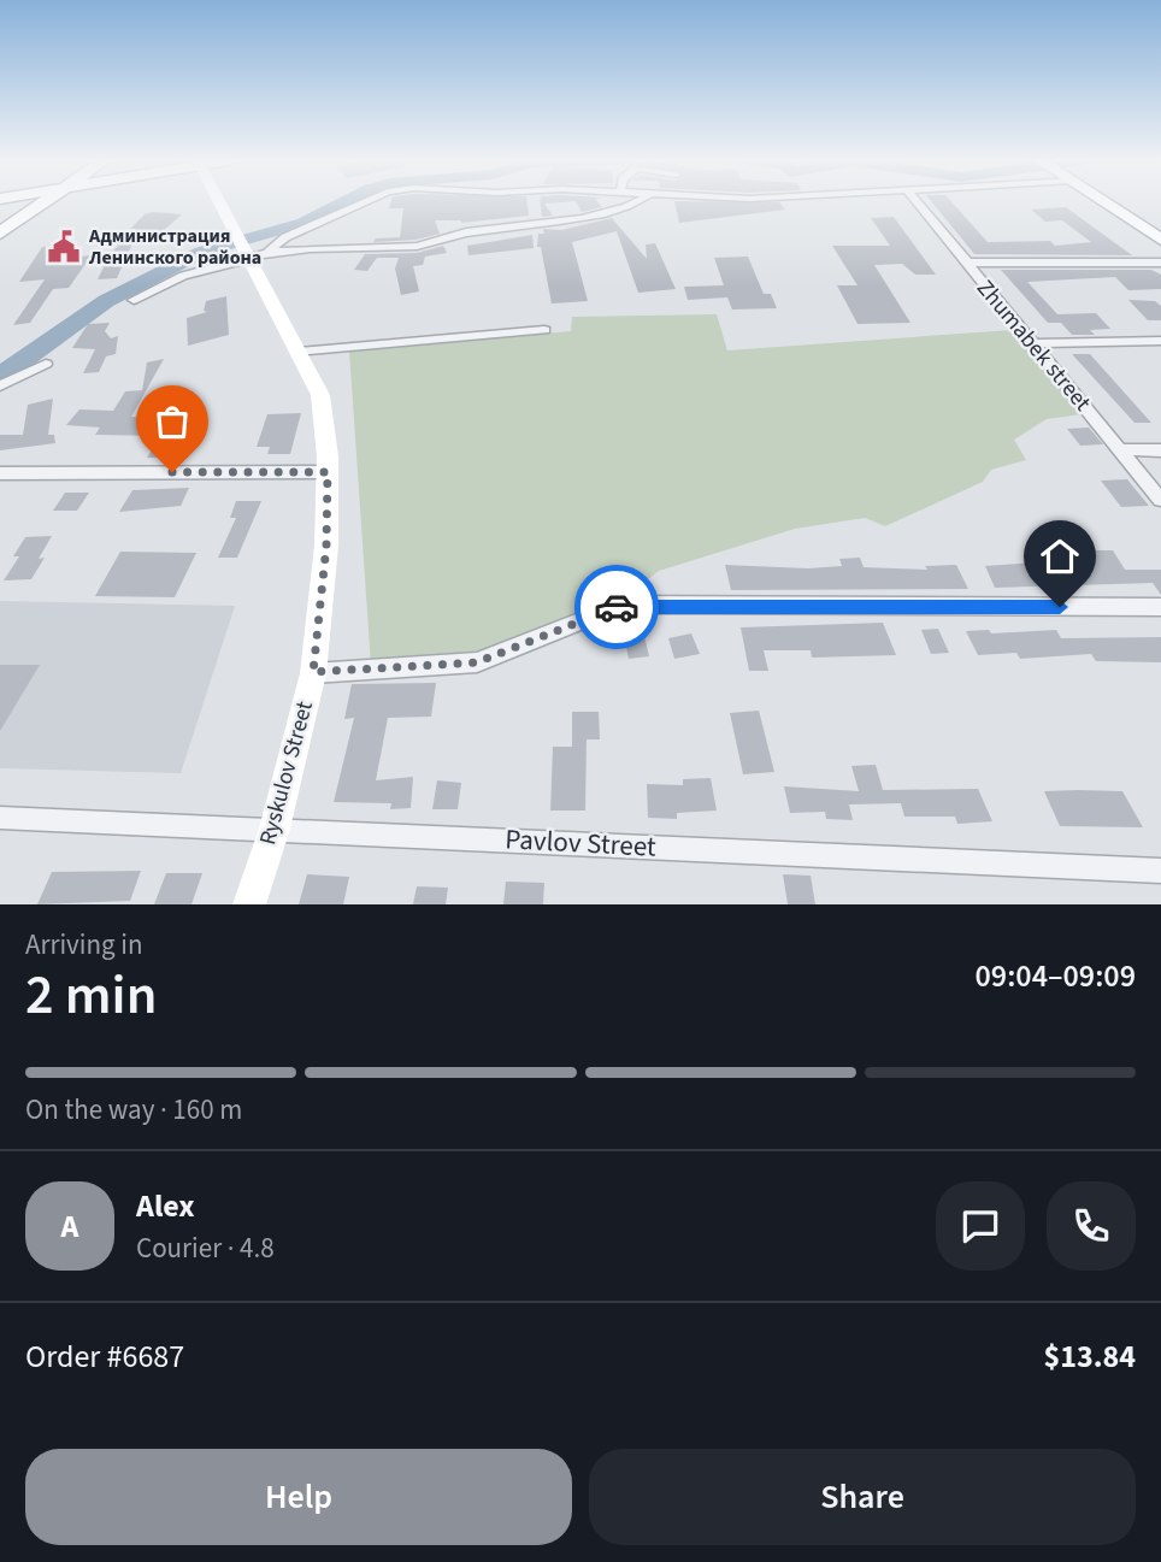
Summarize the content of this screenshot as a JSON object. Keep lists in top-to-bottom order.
{
  "streets": {
    "main road": ["Ryskulov Street"],
    "street": ["Zhumabek street", "Pavlov Street"]
  },
  "crossings": [
    ["Ryskulov Street", "Pavlov Street"]
  ],
  "places": {
    "public building": ["Администрация Ленинского района"]
  },
  "page": {
    "heading": ["2 min", "Arriving in", "09:04–09:09"],
    "panel": [
      "Alex",
      "Courier · 4.8",
      "Order #6687",
      "$13.84"
    ],
    "bar": "On the way · 160 m",
    "round": "A",
    "buttons": ["Help", "Share"]
  }
}
